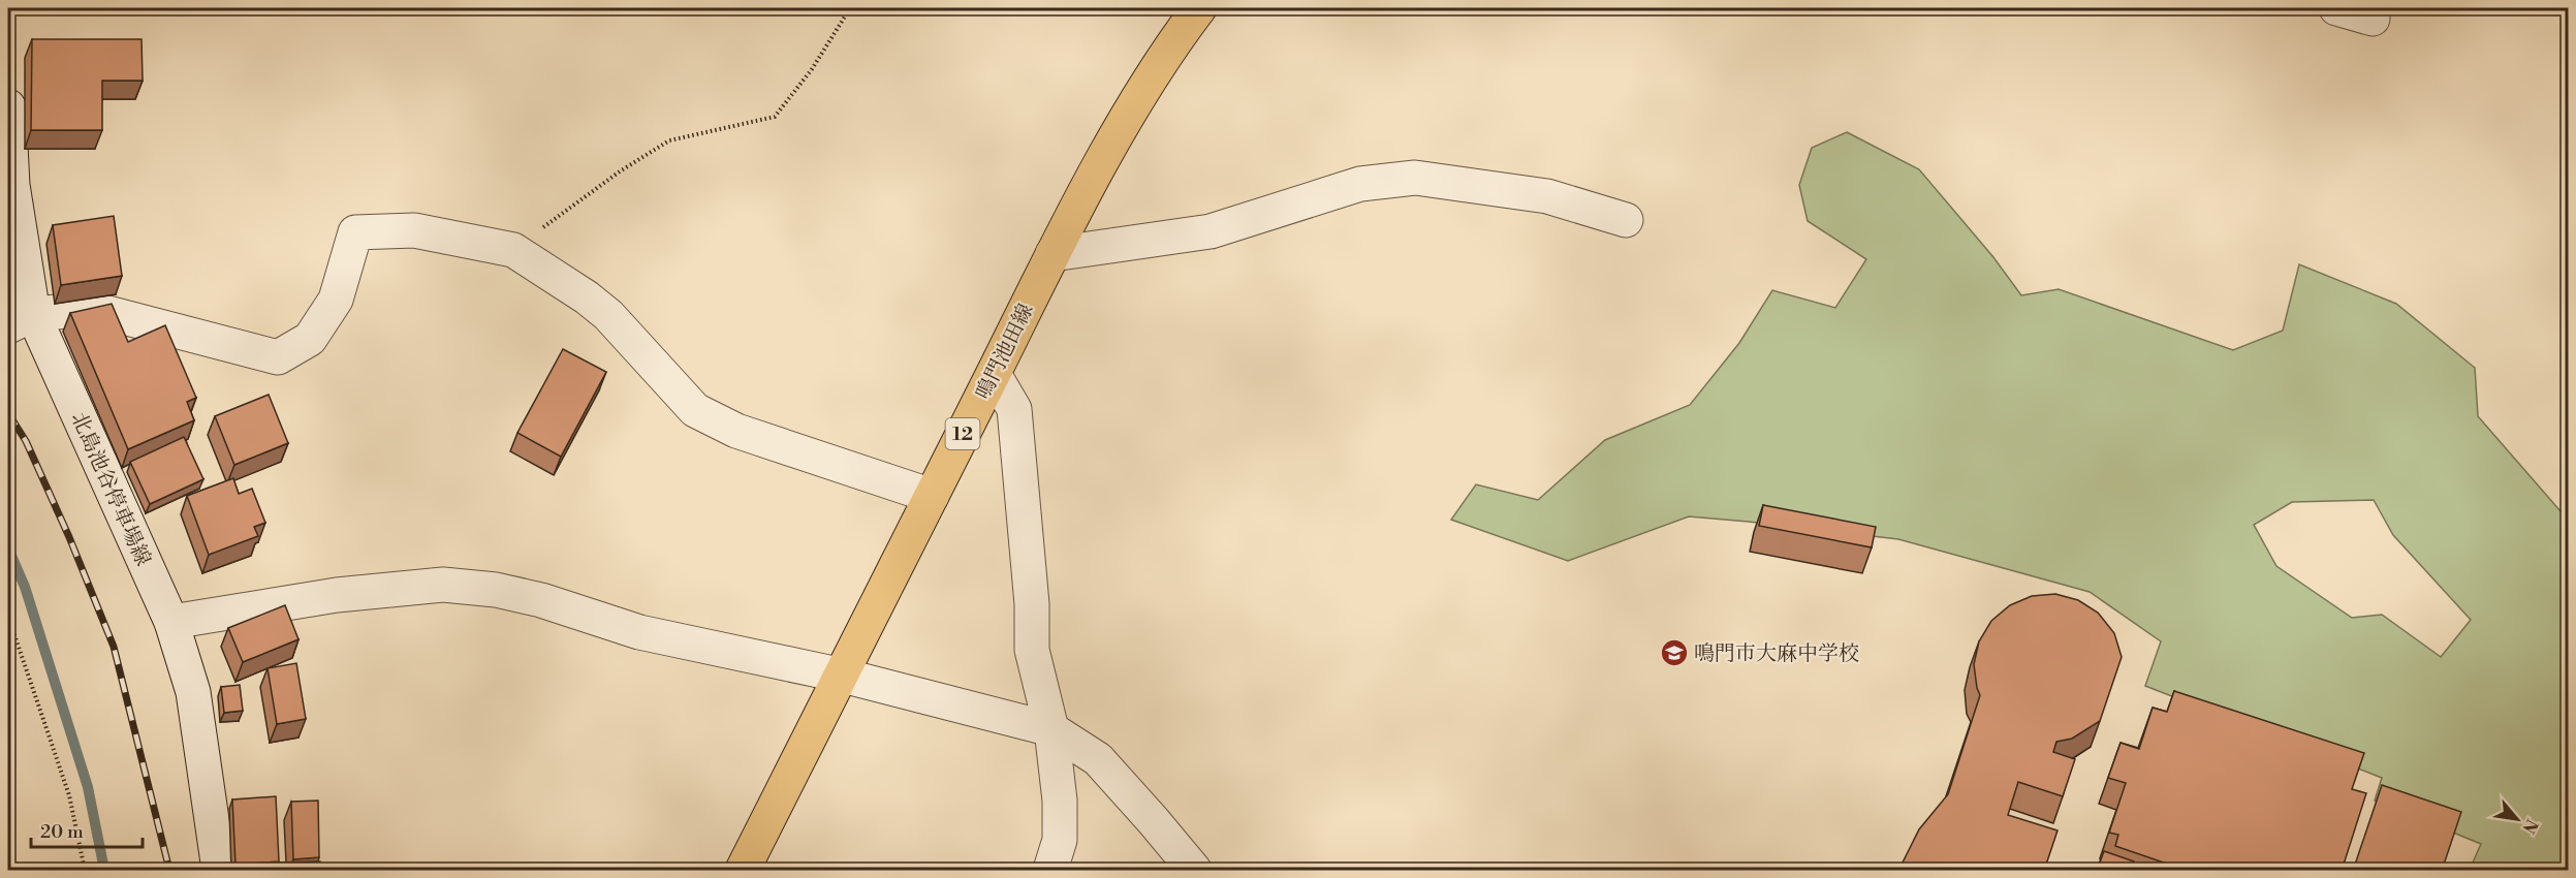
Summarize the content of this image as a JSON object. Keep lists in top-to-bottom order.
{
  "streets": {
    "main road": ["鳴門池田線", "12"],
    "street": ["北島池谷停車場線"]
  },
  "places": {
    "school or university": ["鳴門市大麻中学校"]
  },
  "scale_bar": "20 m",
  "north": "bottom right"
}
